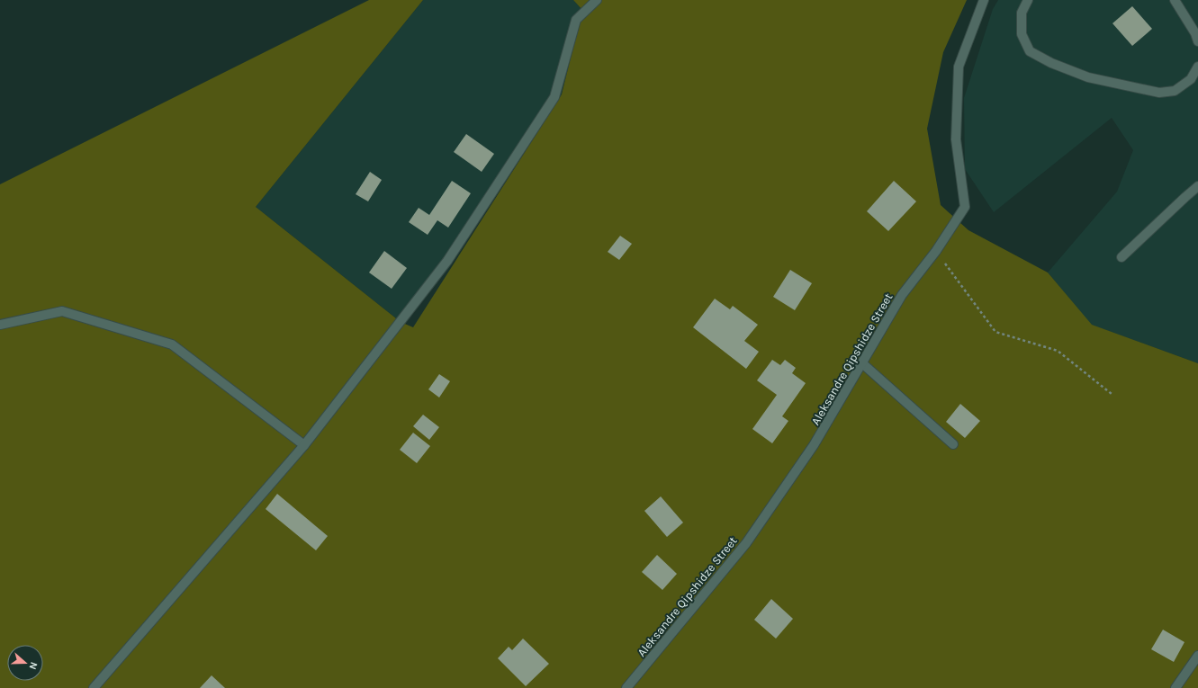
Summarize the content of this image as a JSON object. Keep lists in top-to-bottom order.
{
  "streets": {
    "street": ["Aleksandre Qipshidze Street"]
  },
  "north": "right"
}
